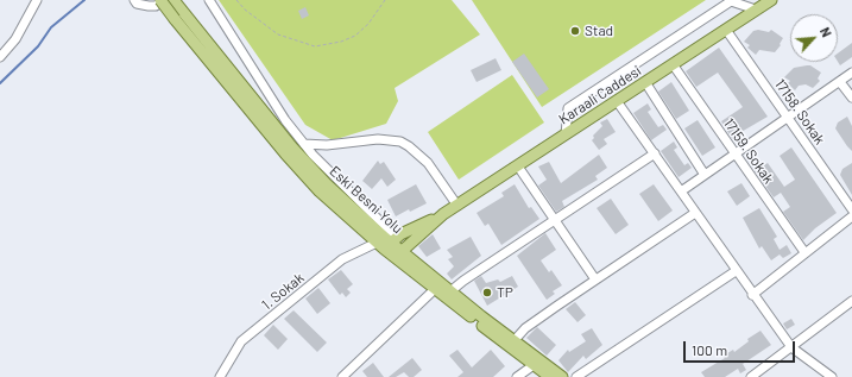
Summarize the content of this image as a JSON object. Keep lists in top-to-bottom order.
{
  "streets": {
    "main road": ["Karaali Caddesi", "Eski Besni Yolu"],
    "street": ["17158. Sokak", "17159. Sokak", "1. Sokak"]
  },
  "crossings": [
    ["Karaali Caddesi", "17158. Sokak"],
    ["Karaali Caddesi", "17159. Sokak"],
    ["Eski Besni Yolu", "1. Sokak"]
  ],
  "places": ["Stad", "TP"],
  "scale_bar": "100 m",
  "north": "top right"
}
